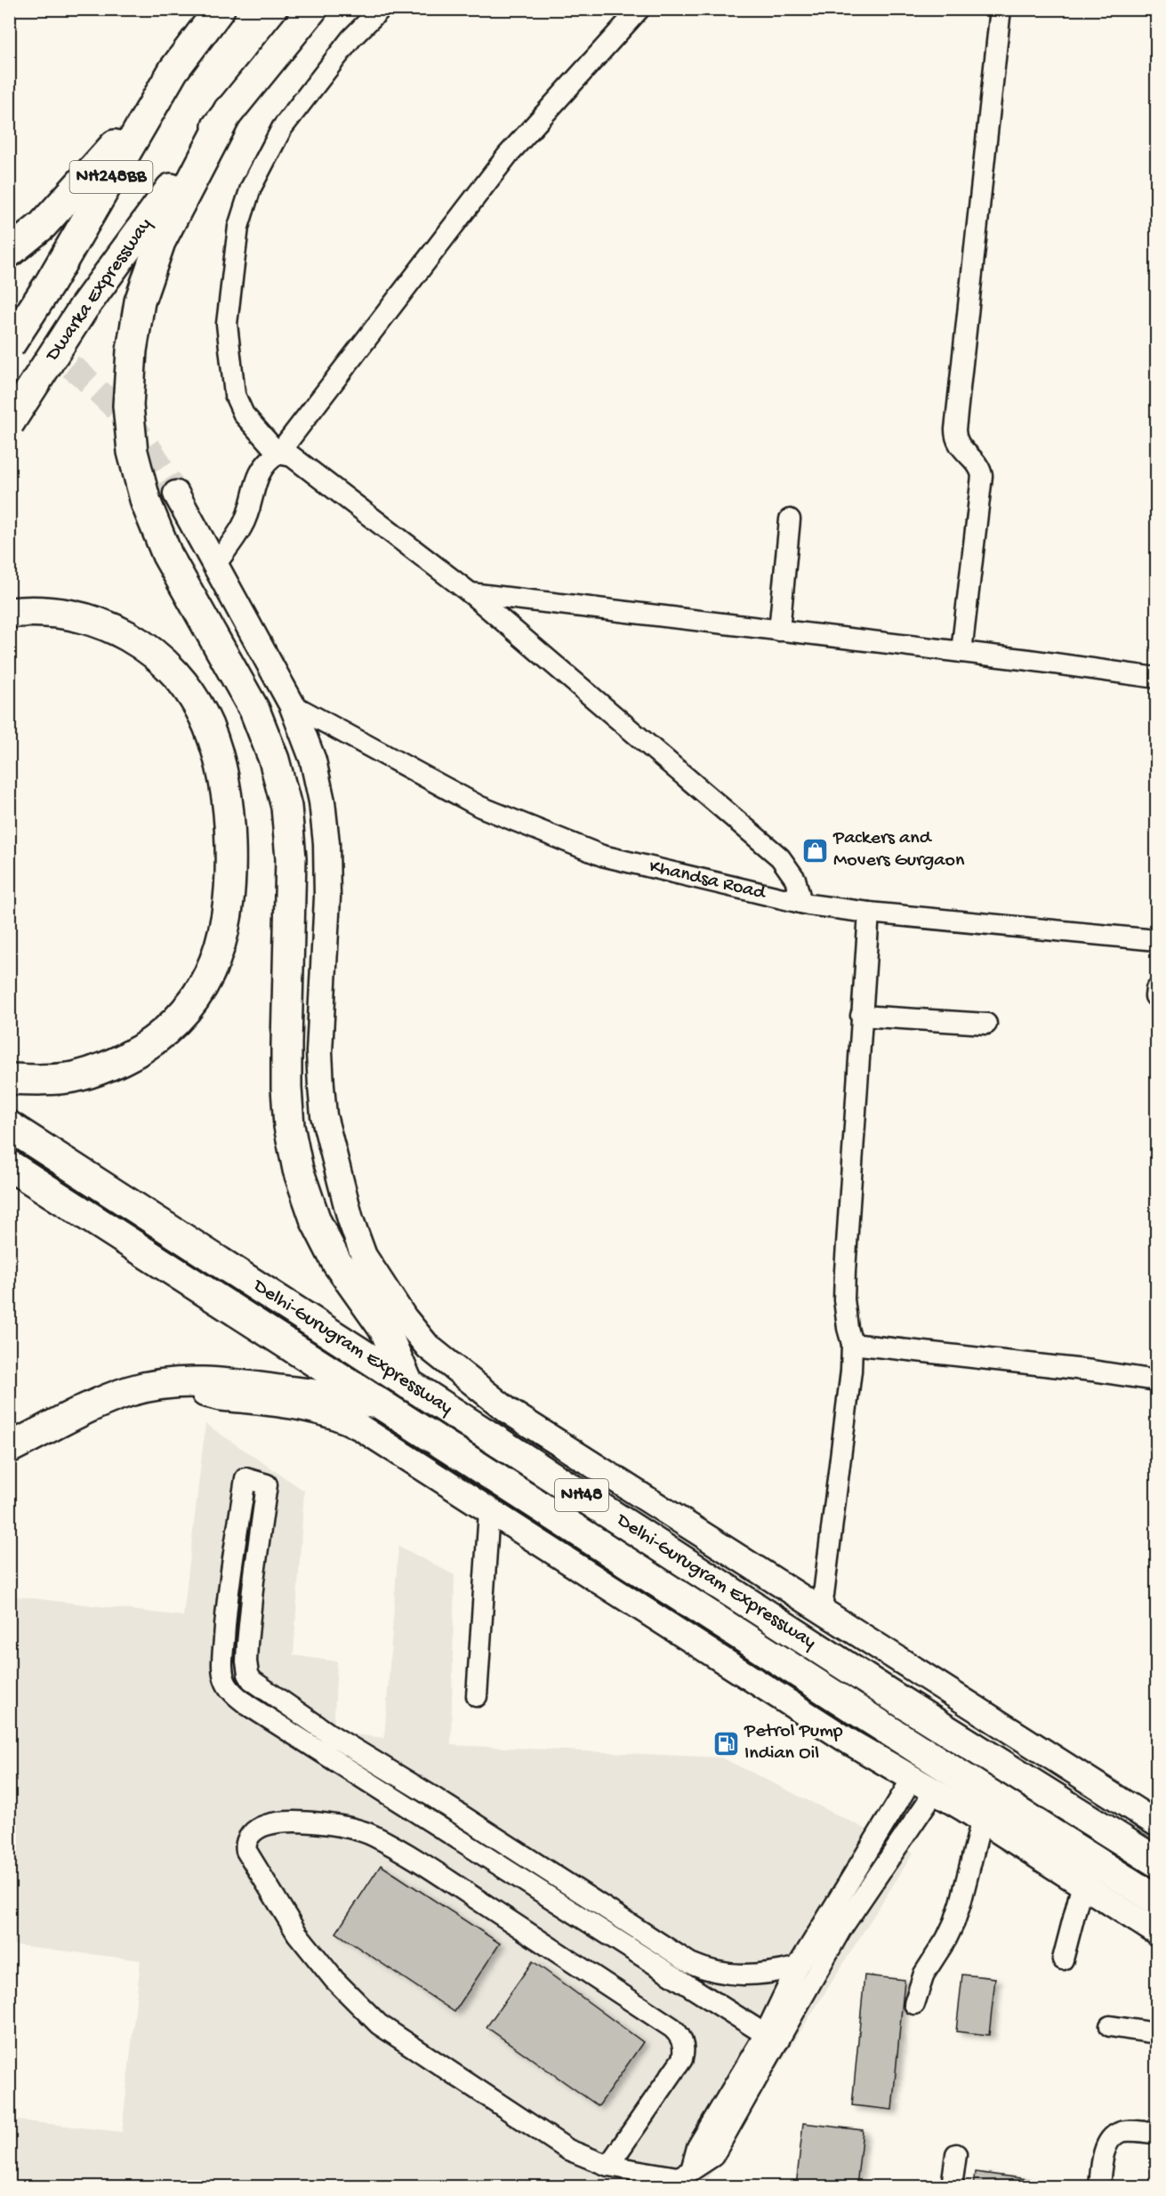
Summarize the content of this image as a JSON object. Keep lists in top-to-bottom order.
{
  "streets": {
    "highway": [
      "NH248BB",
      "Dwarka Expressway",
      "Delhi-Gurugram Expressway",
      "NH48"
    ],
    "street": ["Khandsa Road"]
  },
  "places": {
    "shop": ["Packers and Movers Gurgaon"],
    "fuel station": ["Petrol Pump Indian Oil"]
  }
}
